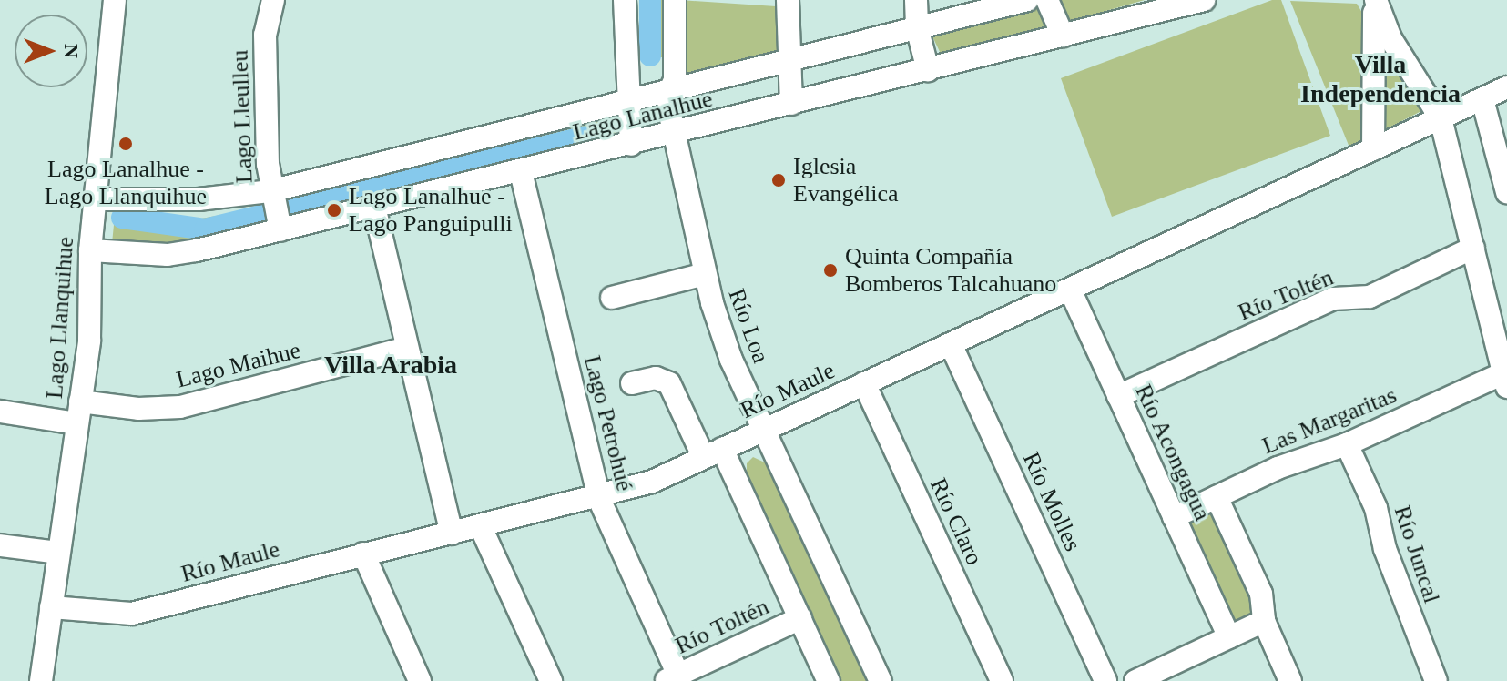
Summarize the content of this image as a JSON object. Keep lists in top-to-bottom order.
{
  "streets": {
    "street": [
      "Lago Lanalhue",
      "Lago Lleulleu",
      "Río Toltén",
      "Lago Llanquihue",
      "Río Loa",
      "Lago Maihue",
      "Río Maule",
      "Las Margaritas",
      "Lago Petrohué",
      "Río Acongagua",
      "Río Molles",
      "Río Claro",
      "Río Juncal"
    ]
  },
  "crossings": [
    ["Lago Lanalhue", "Lago Lleulleu"],
    ["Lago Lanalhue", "Lago Llanquihue"],
    ["Lago Lanalhue", "Río Loa"],
    ["Lago Lanalhue", "Lago Petrohué"],
    ["Río Toltén", "Lago Petrohué"],
    ["Río Toltén", "Río Acongagua"],
    ["Lago Llanquihue", "Lago Maihue"],
    ["Lago Llanquihue", "Río Maule"],
    ["Río Loa", "Río Maule"],
    ["Río Maule", "Lago Petrohué"],
    ["Río Maule", "Río Acongagua"],
    ["Río Maule", "Río Molles"],
    ["Río Maule", "Río Claro"],
    ["Las Margaritas", "Río Acongagua"],
    ["Las Margaritas", "Río Juncal"]
  ],
  "districts": ["Villa Independencia", "Villa Arabia"],
  "places": [
    "Lago Lanalhue - Lago Llanquihue",
    "Iglesia Evangélica",
    "Lago Lanalhue - Lago Panguipulli",
    "Quinta Compañía Bomberos Talcahuano"
  ],
  "north": "right"
}
